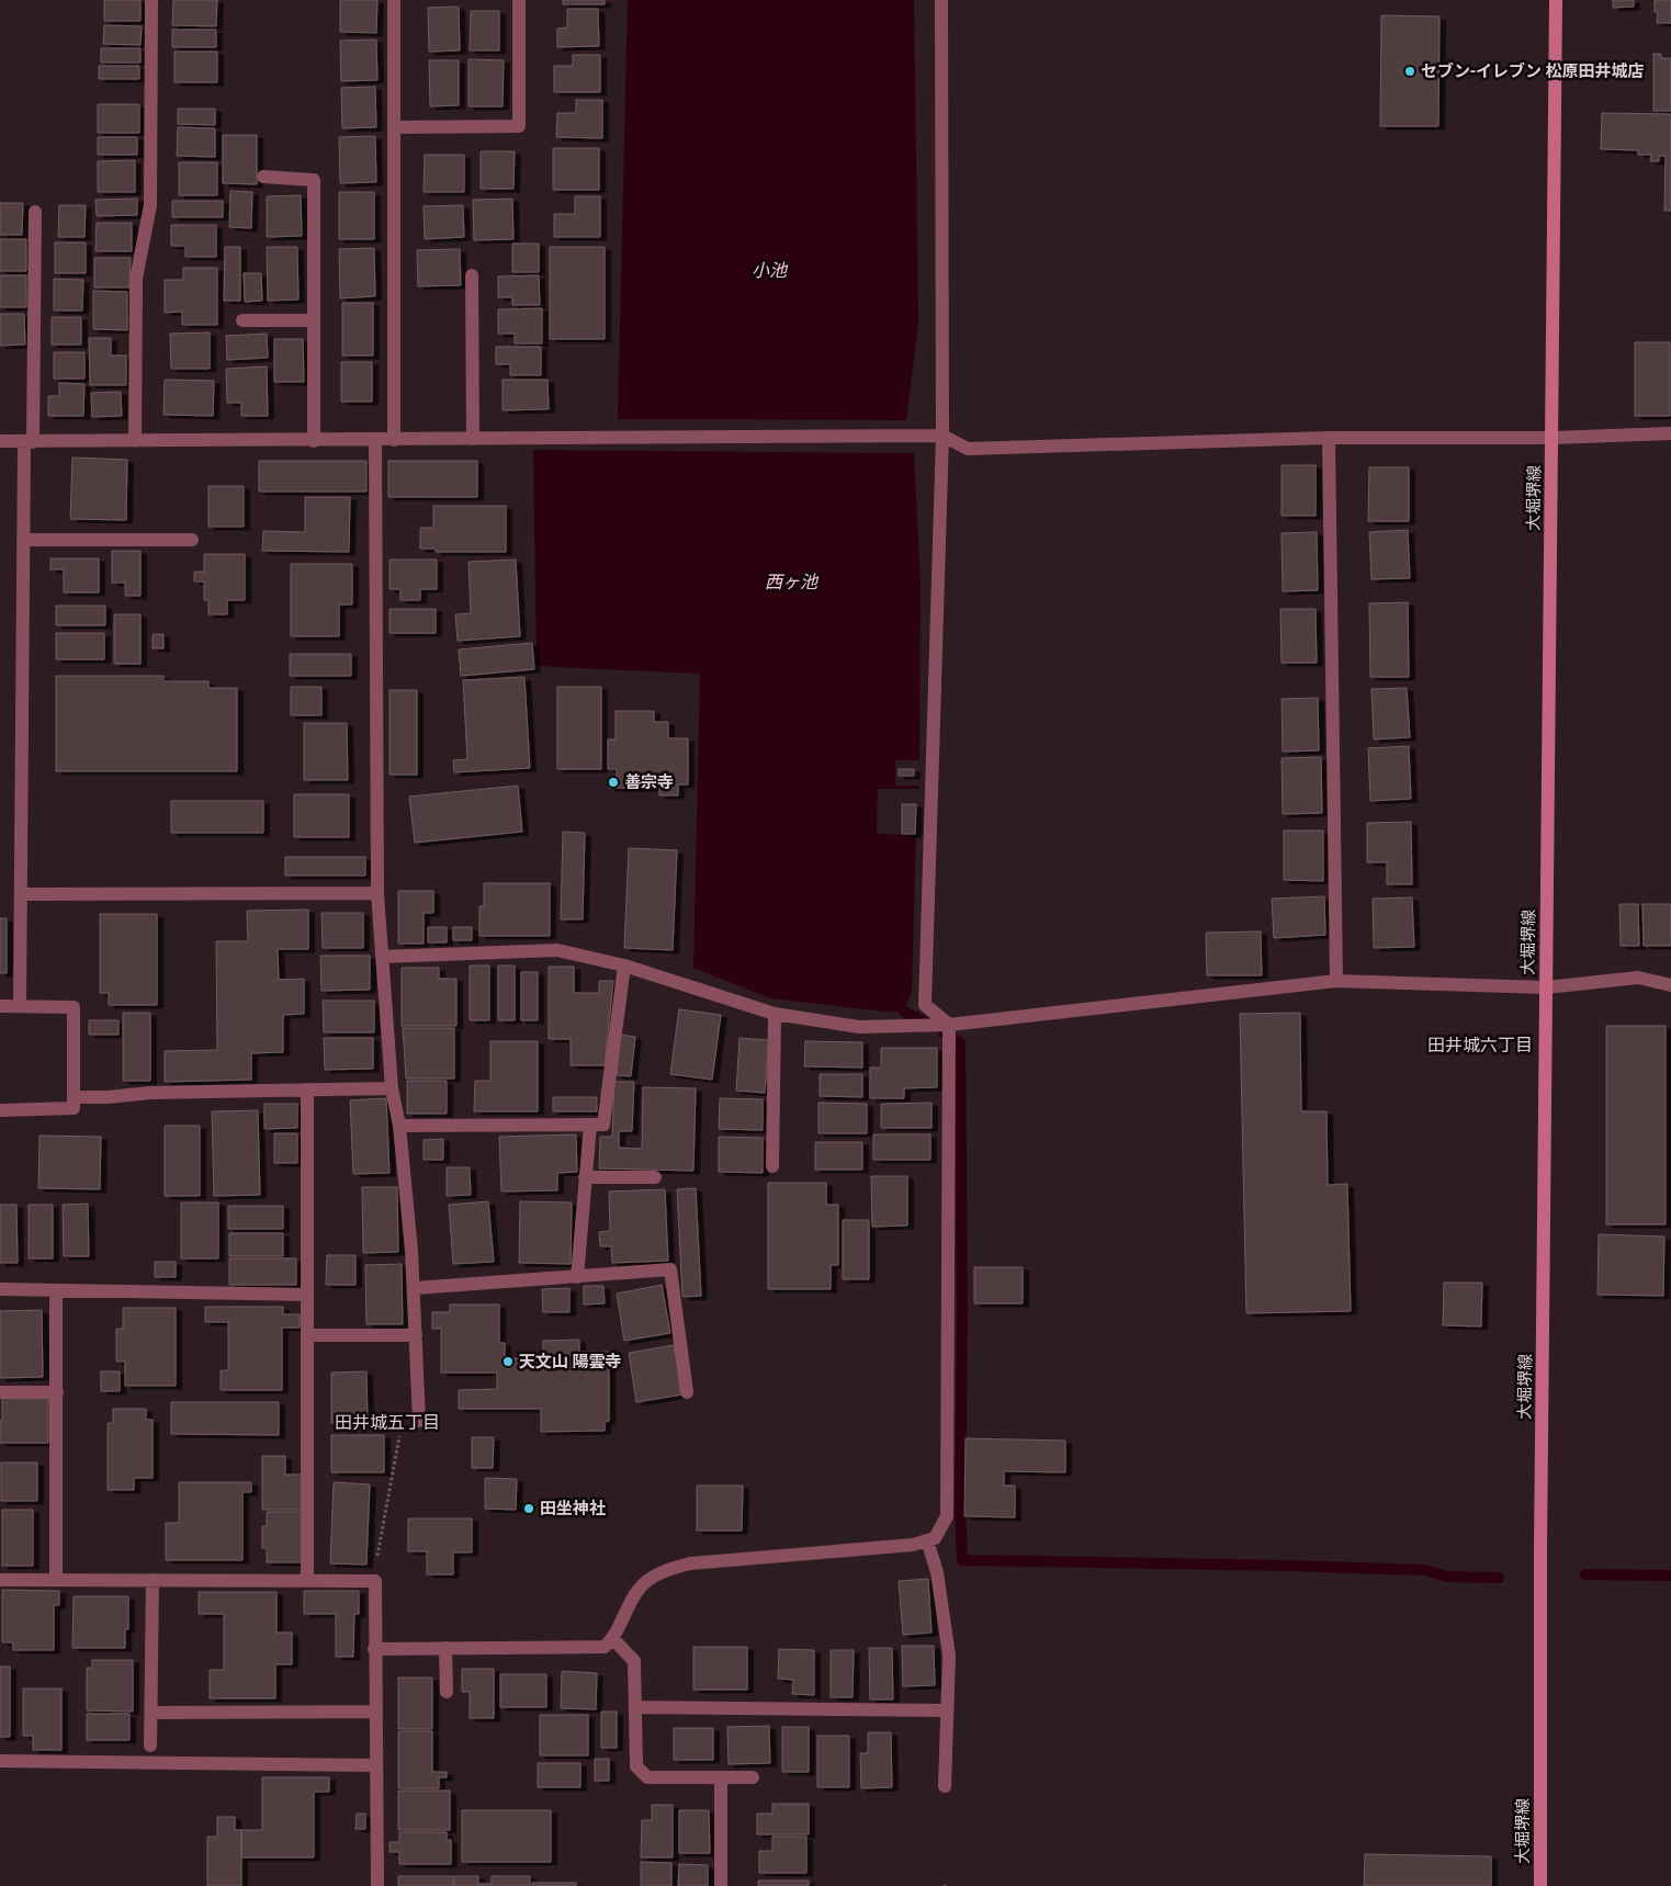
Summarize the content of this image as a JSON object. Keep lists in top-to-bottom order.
{
  "streets": {
    "main road": ["大堀堺線"]
  },
  "districts": ["田井城六丁目", "田井城五丁目"],
  "water": ["小池", "西ヶ池"],
  "places": [
    "セブン-イレブン 松原田井城店",
    "善宗寺",
    "天文山 陽雲寺",
    "田坐神社"
  ]
}
